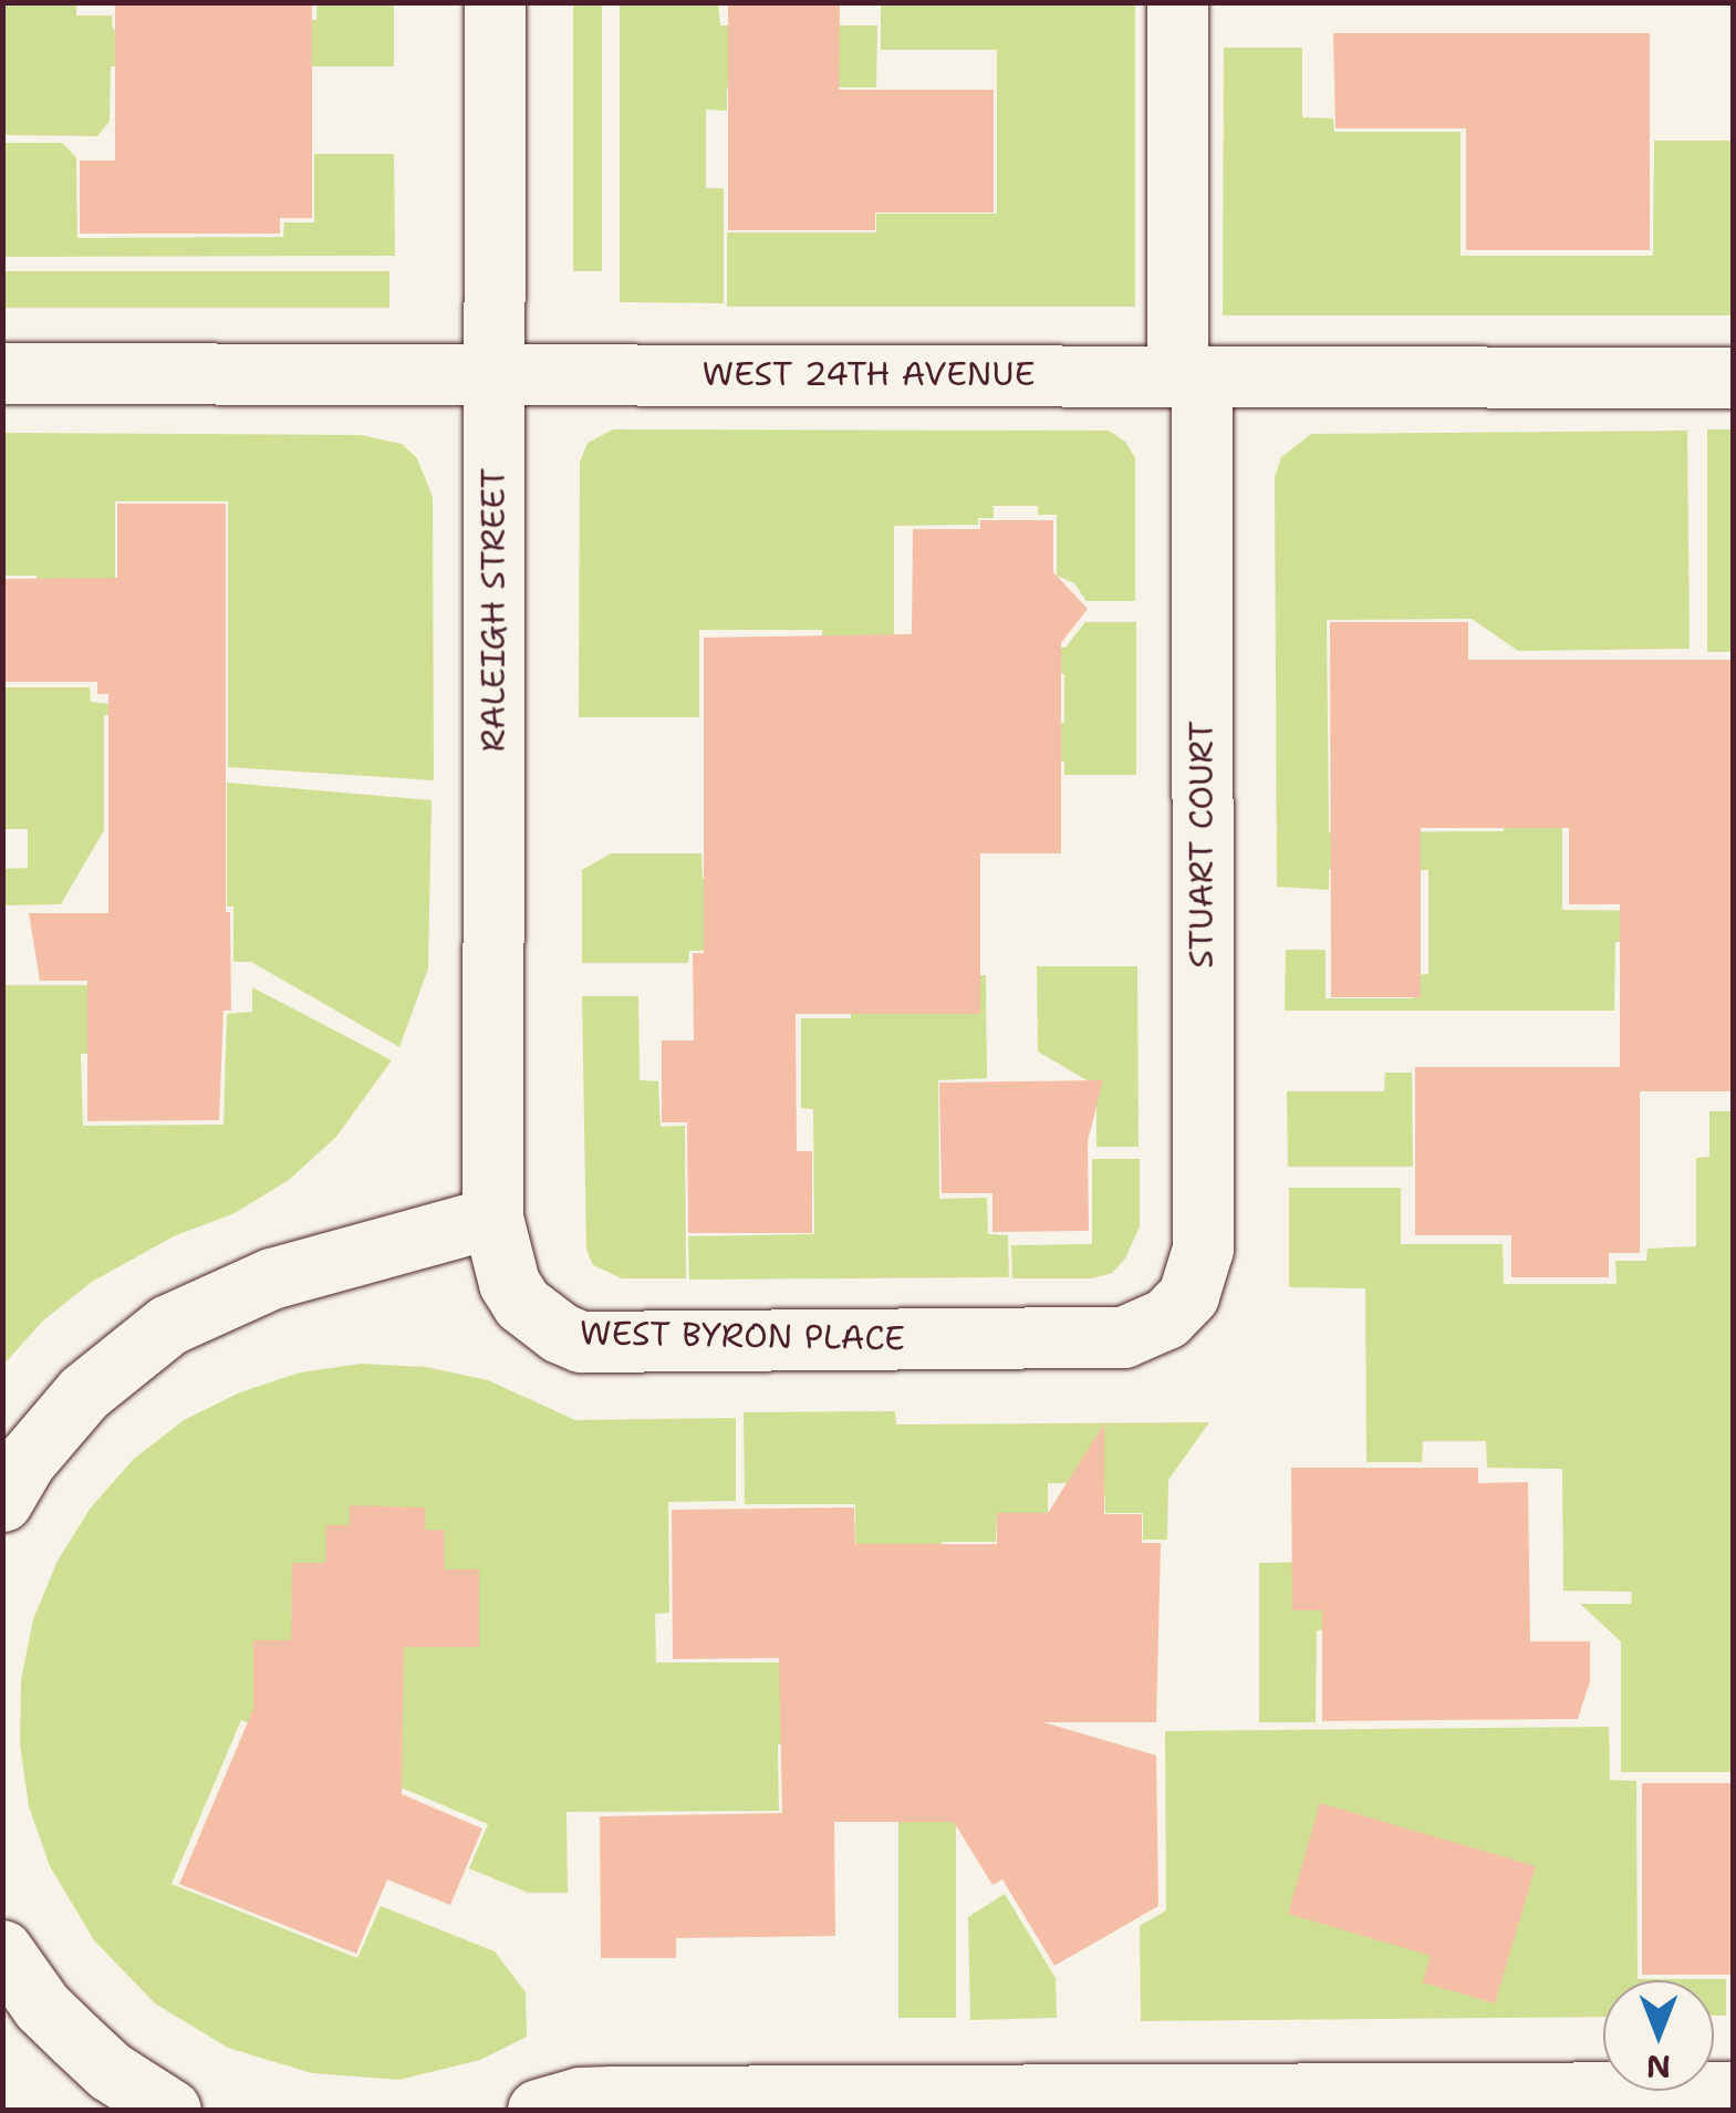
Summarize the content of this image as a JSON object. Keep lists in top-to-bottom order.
{
  "streets": {
    "street": [
      "WEST 24TH AVENUE",
      "RALEIGH STREET",
      "STUART COURT",
      "WEST BYRON PLACE"
    ]
  },
  "crossings": [
    ["WEST 24TH AVENUE", "RALEIGH STREET"],
    ["WEST 24TH AVENUE", "STUART COURT"],
    ["RALEIGH STREET", "WEST BYRON PLACE"],
    ["STUART COURT", "WEST BYRON PLACE"]
  ],
  "north": "bottom"
}
